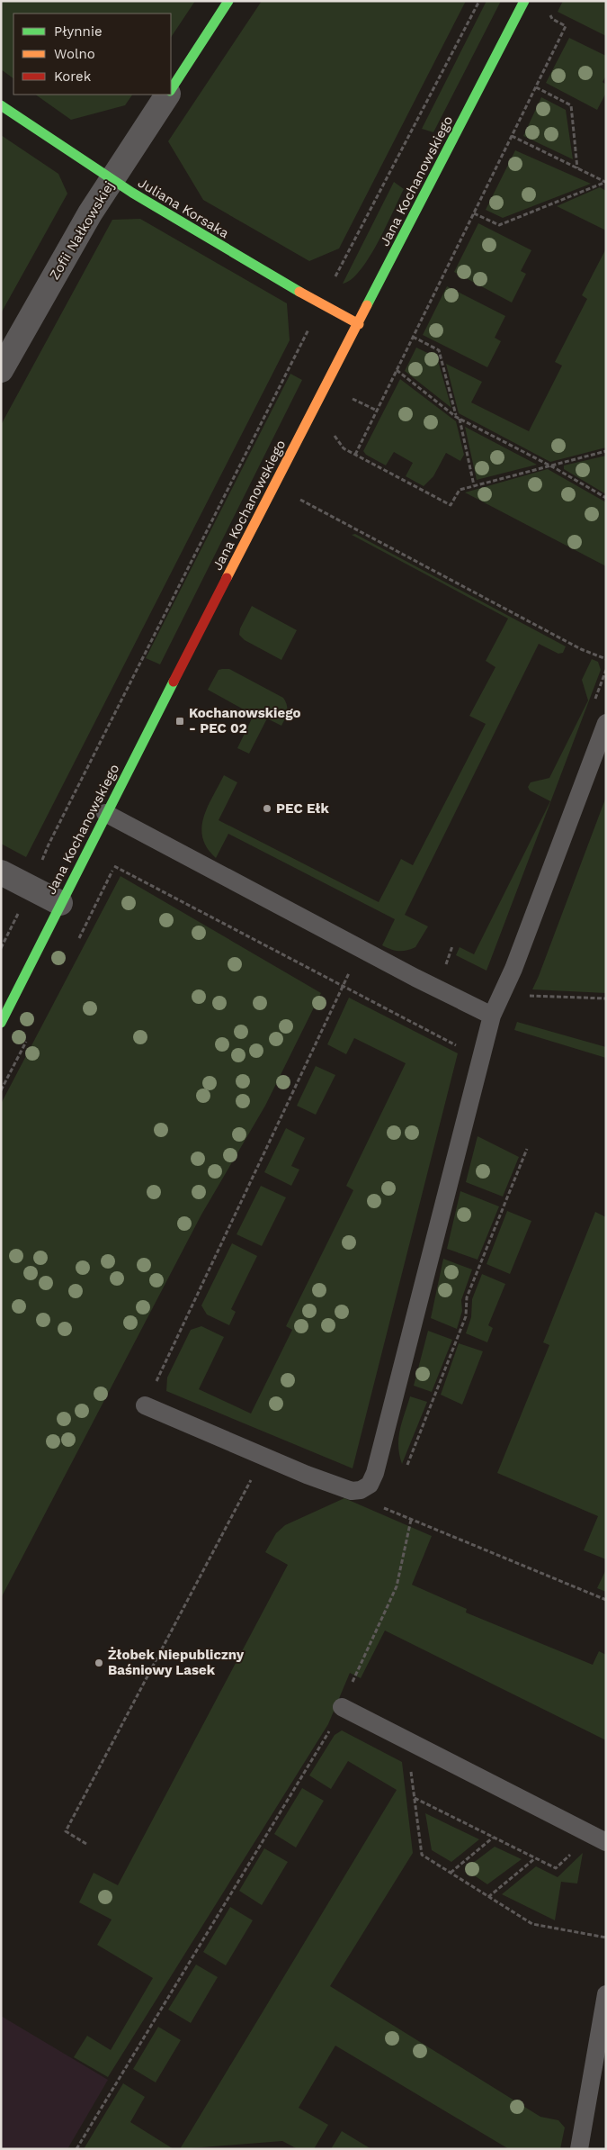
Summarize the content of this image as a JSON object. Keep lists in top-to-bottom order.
{
  "streets": {
    "street": ["Jana Kochanowskiego", "Juliana Korsaka", "Zofii Nałkowskiej"]
  },
  "crossings": [
    ["Jana Kochanowskiego", "Juliana Korsaka"],
    ["Juliana Korsaka", "Zofii Nałkowskiej"]
  ],
  "places": {
    "transit": ["Kochanowskiego - PEC 02"],
    "other": ["PEC Ełk", "Żłobek Niepubliczny Baśniowy Lasek"]
  },
  "legend": ["Płynnie", "Wolno", "Korek"]
}
